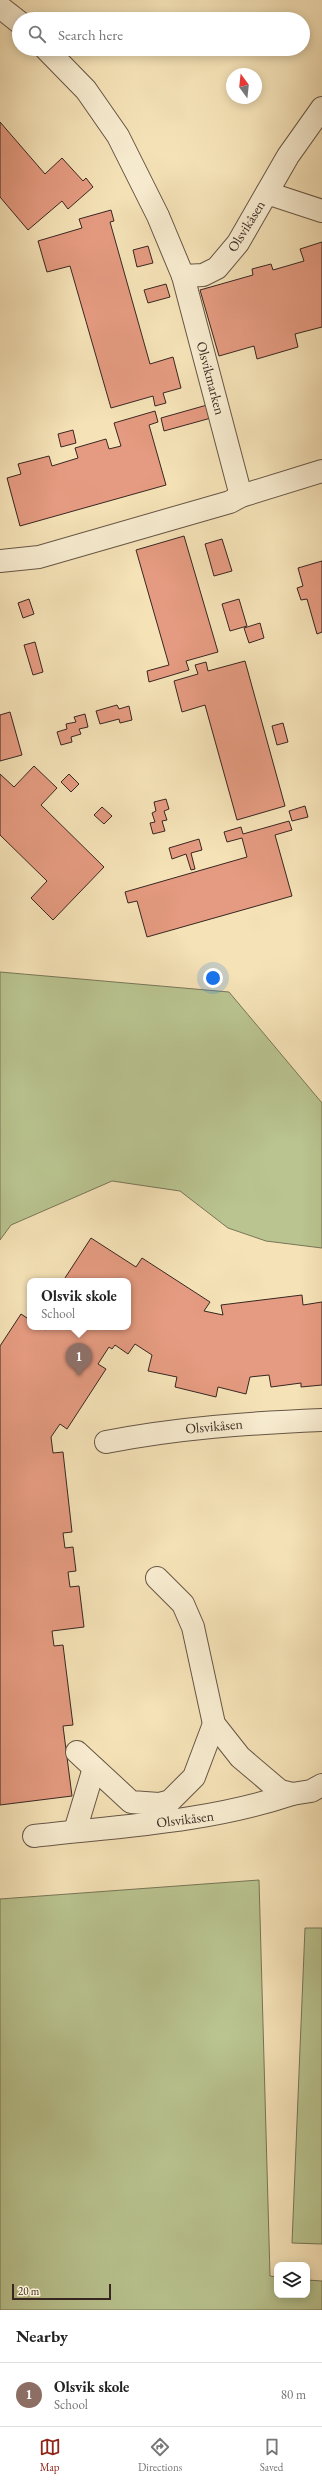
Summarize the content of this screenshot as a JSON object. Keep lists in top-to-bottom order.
{
  "streets": {
    "lane": ["Olsvikåsen", "Olsvikmarken"]
  },
  "crossings": [
    ["Olsvikåsen", "Olsvikmarken"]
  ],
  "scale_bar": "20 m",
  "north": "top",
  "page": {
    "search": "Search here",
    "popup": ["Olsvik skole", "School"],
    "pins": "1",
    "scale": "20 m",
    "heading": "Nearby",
    "list": [
      {
        "mark": "1",
        "name": "Olsvik skole",
        "note": "School",
        "value": "80 m"
      }
    ],
    "nav": ["Map", "Directions", "Saved"]
  }
}
